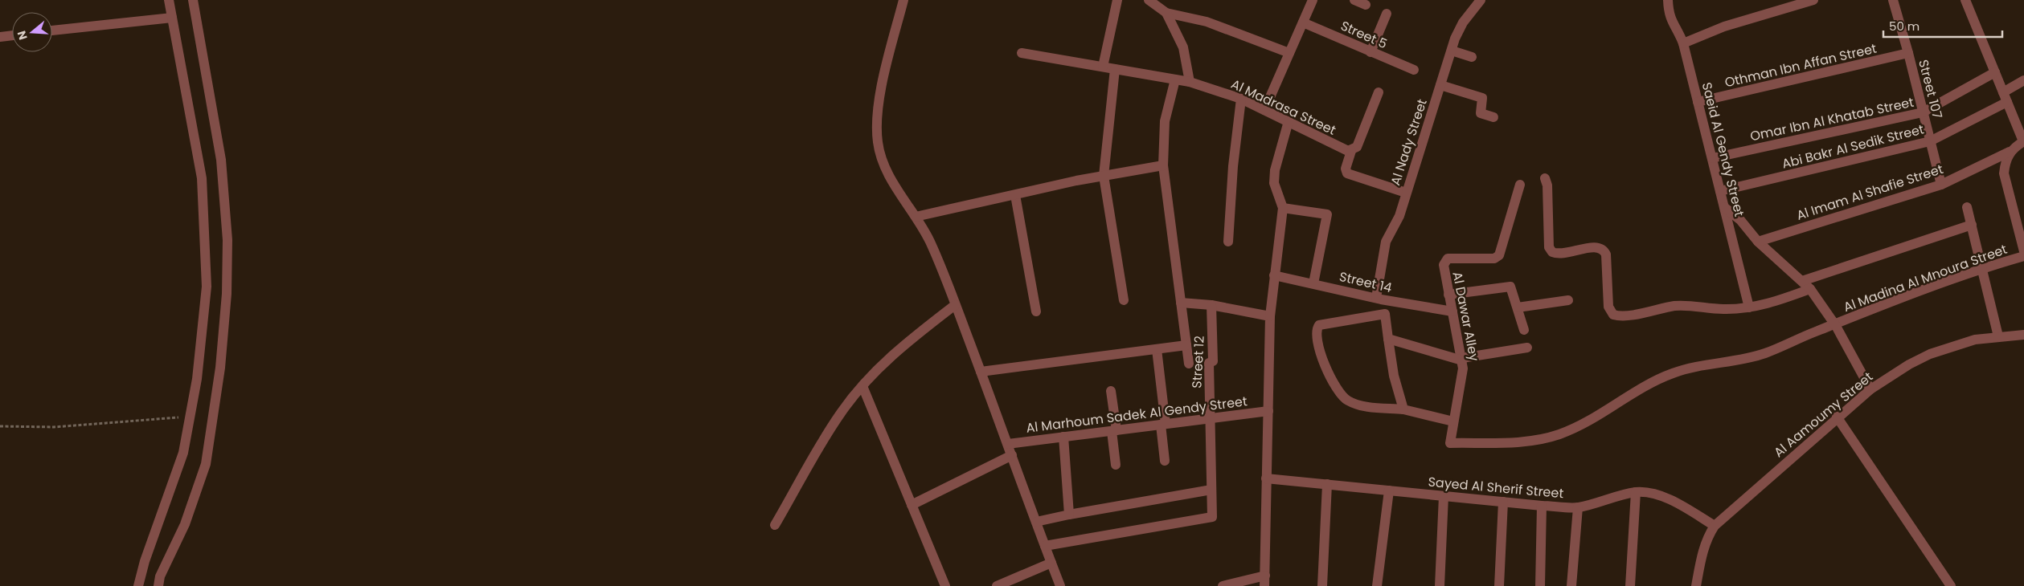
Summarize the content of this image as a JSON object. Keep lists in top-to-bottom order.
{
  "streets": {
    "street": [
      "Street 5",
      "Othman Ibn Affan Street",
      "Street 107",
      "Al Madrasa Street",
      "Omar Ibn Al Khatab Street",
      "Al Nady Street",
      "Abi Bakr Al Sedik Street",
      "Saeid Al Gendy Street",
      "Al Imam Al Shafie Street",
      "Al Madina Al Mnoura Street",
      "Street 14",
      "Al Dawar Alley",
      "Street 12",
      "Al Marhoum Sadek Al Gendy Street",
      "Al Aamoumy Street",
      "Sayed Al Sherif Street"
    ]
  },
  "crossings": [
    ["Othman Ibn Affan Street", "Street 107"],
    ["Othman Ibn Affan Street", "Saeid Al Gendy Street"],
    ["Street 107", "Omar Ibn Al Khatab Street"],
    ["Street 107", "Abi Bakr Al Sedik Street"],
    ["Street 107", "Al Imam Al Shafie Street"],
    ["Omar Ibn Al Khatab Street", "Saeid Al Gendy Street"],
    ["Al Nady Street", "Street 14"],
    ["Abi Bakr Al Sedik Street", "Saeid Al Gendy Street"],
    ["Al Madina Al Mnoura Street", "Al Dawar Alley"],
    ["Street 14", "Al Dawar Alley"],
    ["Street 12", "Al Marhoum Sadek Al Gendy Street"],
    ["Al Aamoumy Street", "Sayed Al Sherif Street"]
  ],
  "scale_bar": "50 m",
  "north": "left"
}
